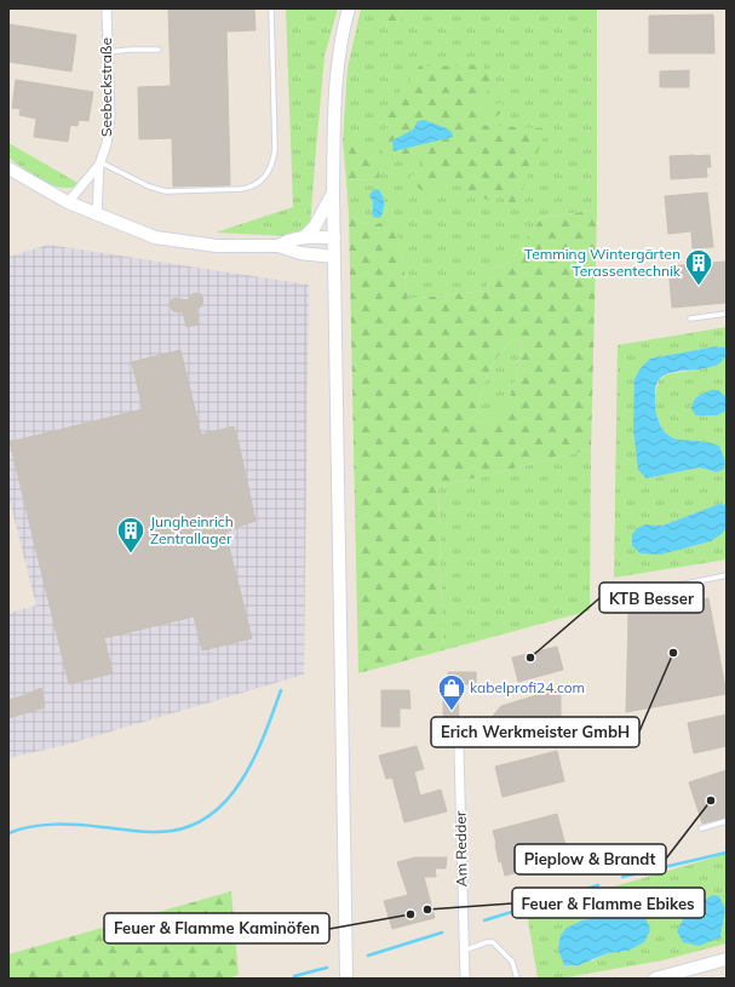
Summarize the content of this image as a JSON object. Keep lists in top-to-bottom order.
{
  "streets": {
    "street": ["Seebeckstraße", "Am Redder"]
  },
  "places": {
    "building": ["Temming Wintergärten Terassentechnik", "Jungheinrich Zentrallager"],
    "other": [
      "Erich Werkmeister GmbH",
      "KTB Besser",
      "Pieplow & Brandt",
      "Feuer & Flamme Ebikes",
      "Feuer & Flamme Kaminöfen"
    ],
    "shop": ["kabelprofi24.com"]
  }
}
